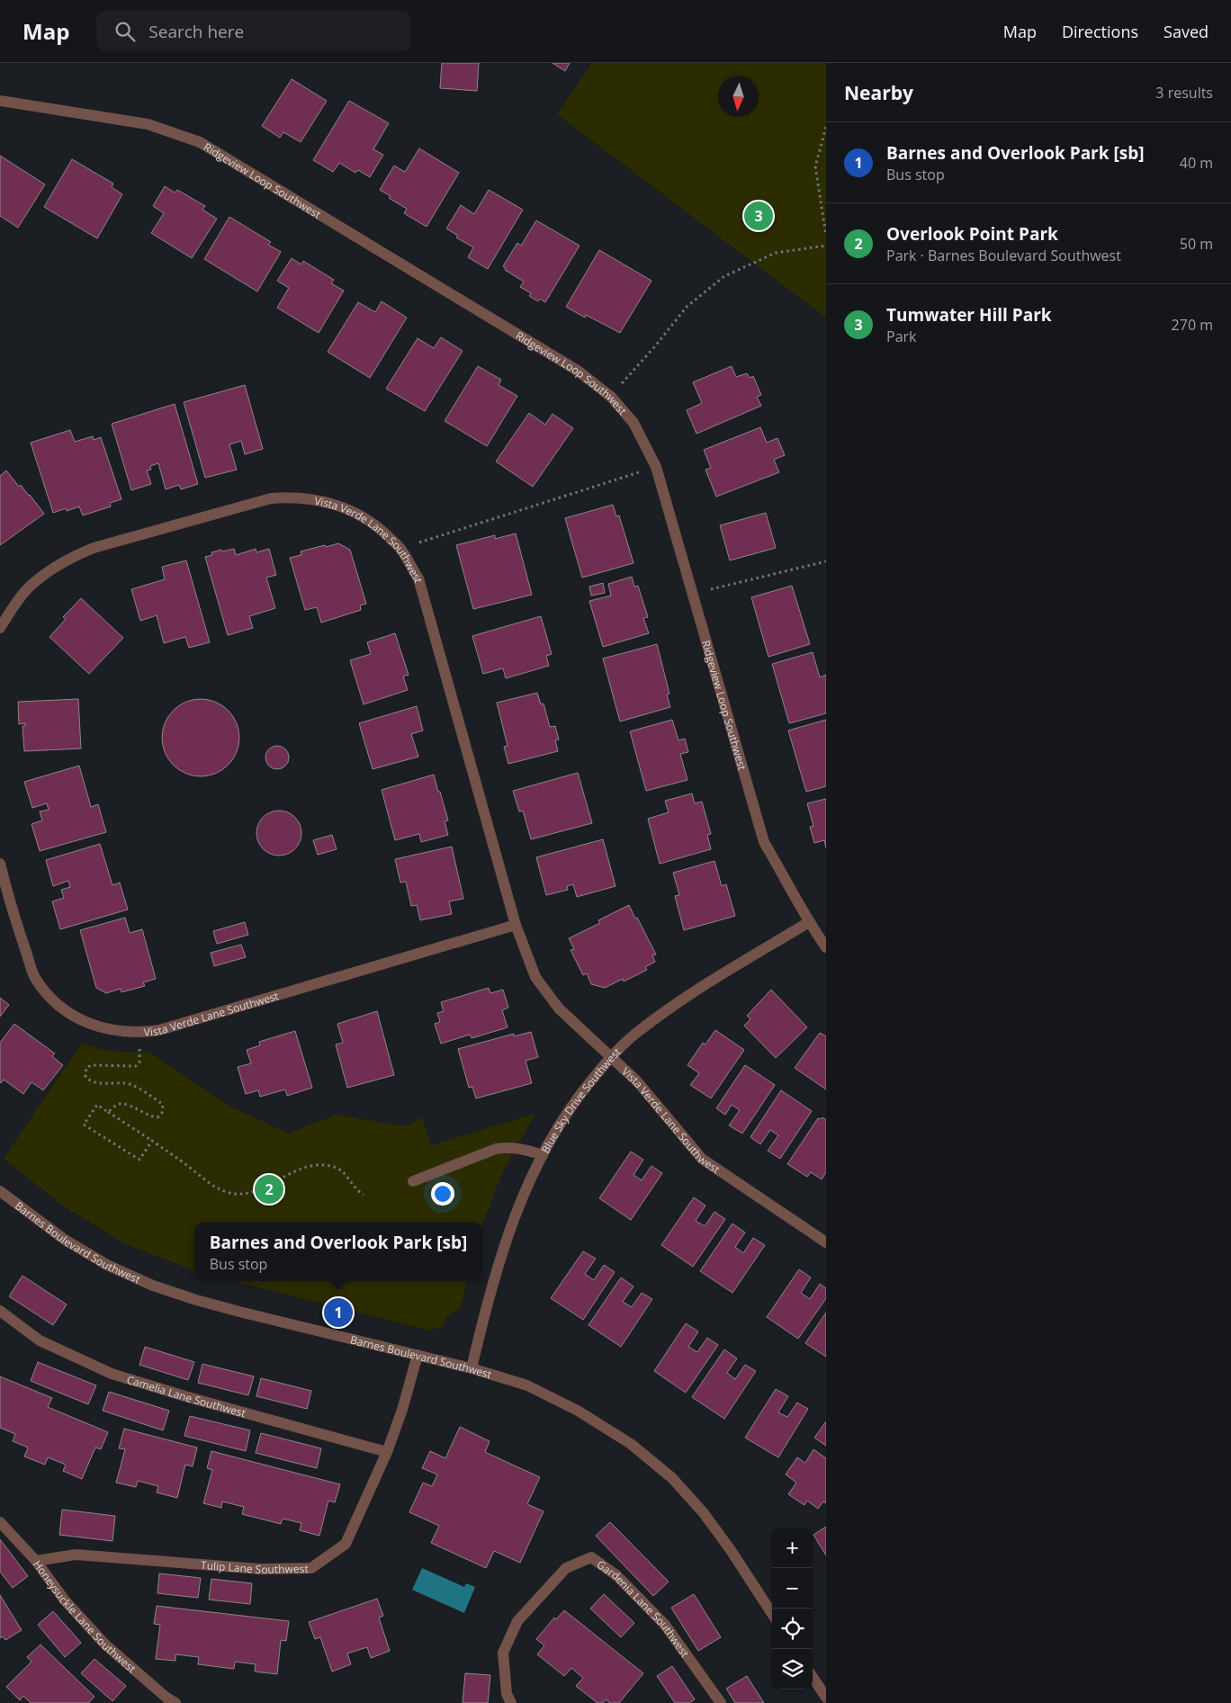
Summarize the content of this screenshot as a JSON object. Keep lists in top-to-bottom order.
{
  "streets": {
    "street": [
      "Ridgeview Loop Southwest",
      "Vista Verde Lane Southwest",
      "Blue Sky Drive Southwest",
      "Barnes Boulevard Southwest",
      "Camelia Lane Southwest",
      "Tulip Lane Southwest",
      "Gardenia Lane Southwest",
      "Honeysuckle Lane Southwest"
    ]
  },
  "crossings": [
    ["Ridgeview Loop Southwest", "Blue Sky Drive Southwest"],
    ["Vista Verde Lane Southwest", "Blue Sky Drive Southwest"],
    ["Blue Sky Drive Southwest", "Barnes Boulevard Southwest"],
    ["Barnes Boulevard Southwest", "Tulip Lane Southwest"],
    ["Camelia Lane Southwest", "Tulip Lane Southwest"],
    ["Tulip Lane Southwest", "Honeysuckle Lane Southwest"]
  ],
  "north": "bottom",
  "page": {
    "header": "Map",
    "search": "Search here",
    "nav": ["Map", "Directions", "Saved"],
    "heading": ["Nearby", "3 results"],
    "list": [
      {
        "mark": "1",
        "name": "Barnes and Overlook Park [sb]",
        "note": "Bus stop",
        "value": "40 m"
      },
      {
        "mark": "2",
        "name": "Overlook Point Park",
        "note": "Park · Barnes Boulevard Southwest",
        "value": "50 m"
      },
      {
        "mark": "3",
        "name": "Tumwater Hill Park",
        "note": "Park",
        "value": "270 m"
      }
    ],
    "pins": ["3", "2", "1"],
    "popup": ["Barnes and Overlook Park [sb]", "Bus stop"],
    "map_buttons": ["+", "−"]
  }
}
